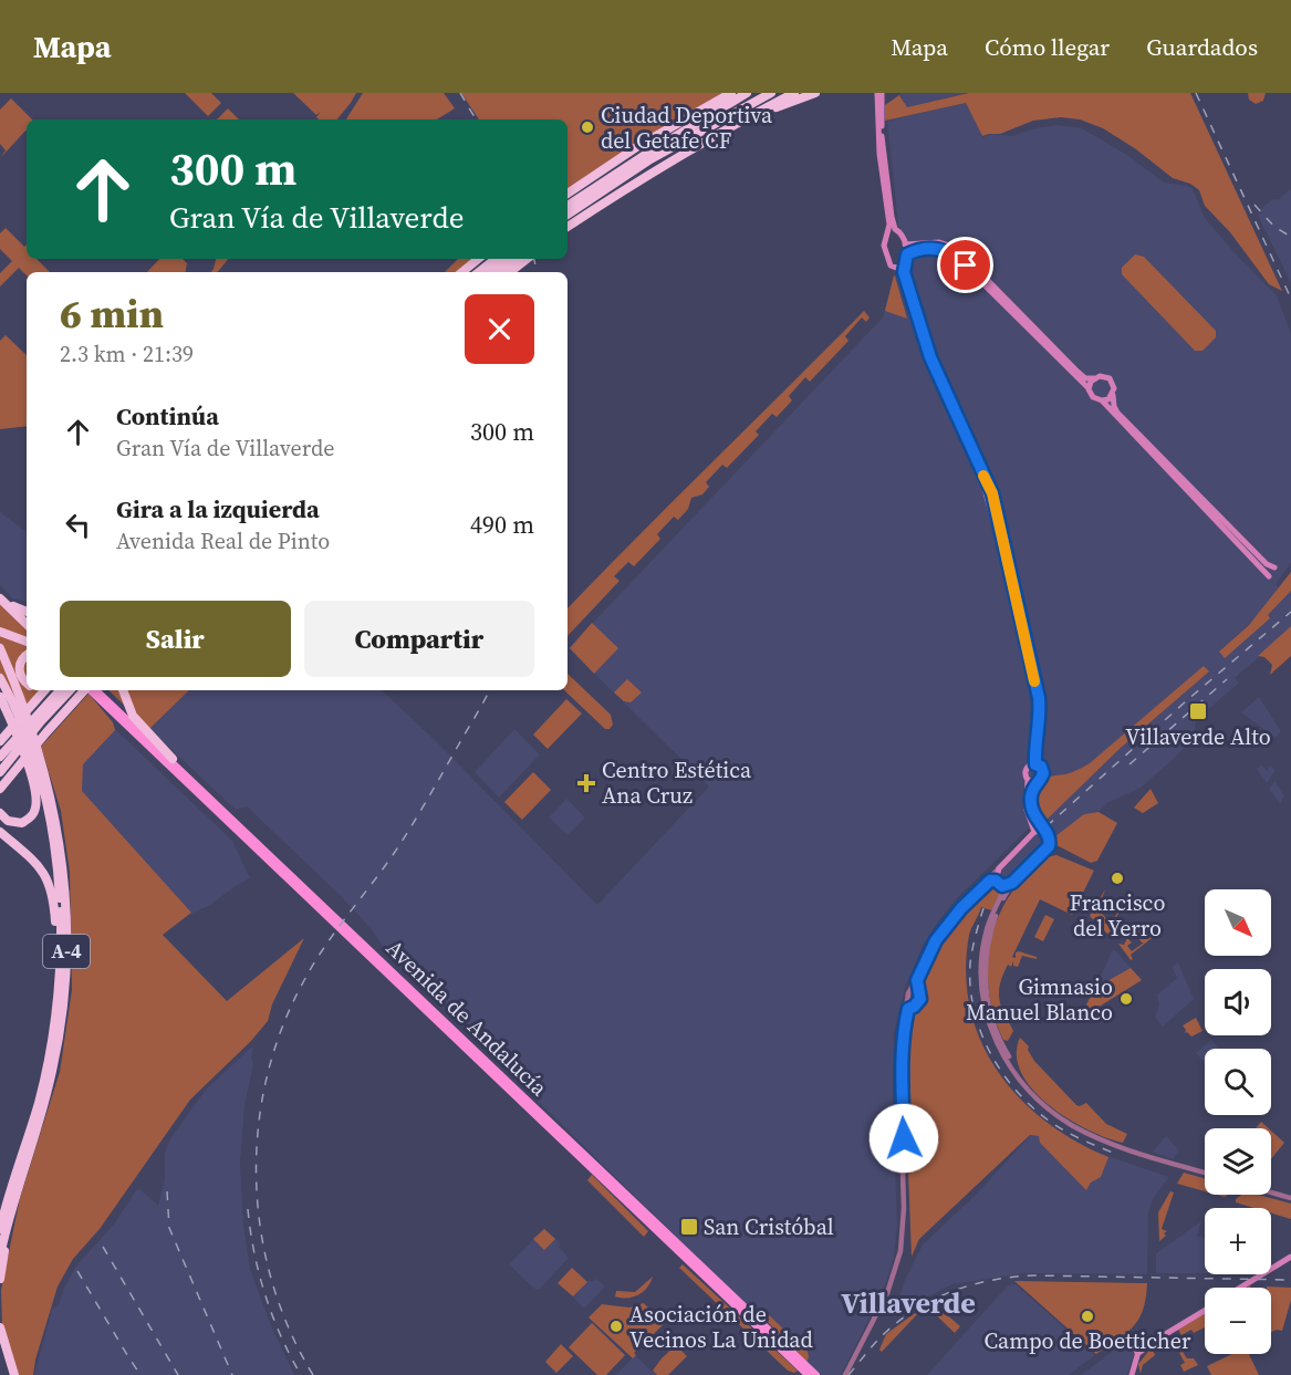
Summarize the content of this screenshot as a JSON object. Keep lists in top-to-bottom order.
{
  "streets": {
    "highway": ["A-4"],
    "main road": ["Avenida de Andalucía"]
  },
  "districts": ["Villaverde"],
  "places": {
    "other": [
      "Ciudad Deportiva del Getafe CF",
      "Francisco del Yerro",
      "Gimnasio Manuel Blanco",
      "Campo de Boetticher",
      "Asociación de Vecinos La Unidad"
    ],
    "transit": ["Villaverde Alto", "San Cristóbal"],
    "health": ["Centro Estética Ana Cruz"]
  },
  "north": "bottom right",
  "page": {
    "header": "Mapa",
    "nav": ["Mapa", "Cómo llegar", "Guardados"],
    "turn": ["300 m", "Gran Vía de Villaverde"],
    "heading": ["6 min", "2.3 km · 21:39"],
    "list": [
      {
        "name": "Continúa",
        "note": "Gran Vía de Villaverde",
        "value": "300 m"
      },
      {
        "name": "Gira a la izquierda",
        "note": "Avenida Real de Pinto",
        "value": "490 m"
      }
    ],
    "buttons": ["Salir", "Compartir"],
    "map_buttons": ["+", "−"]
  }
}
